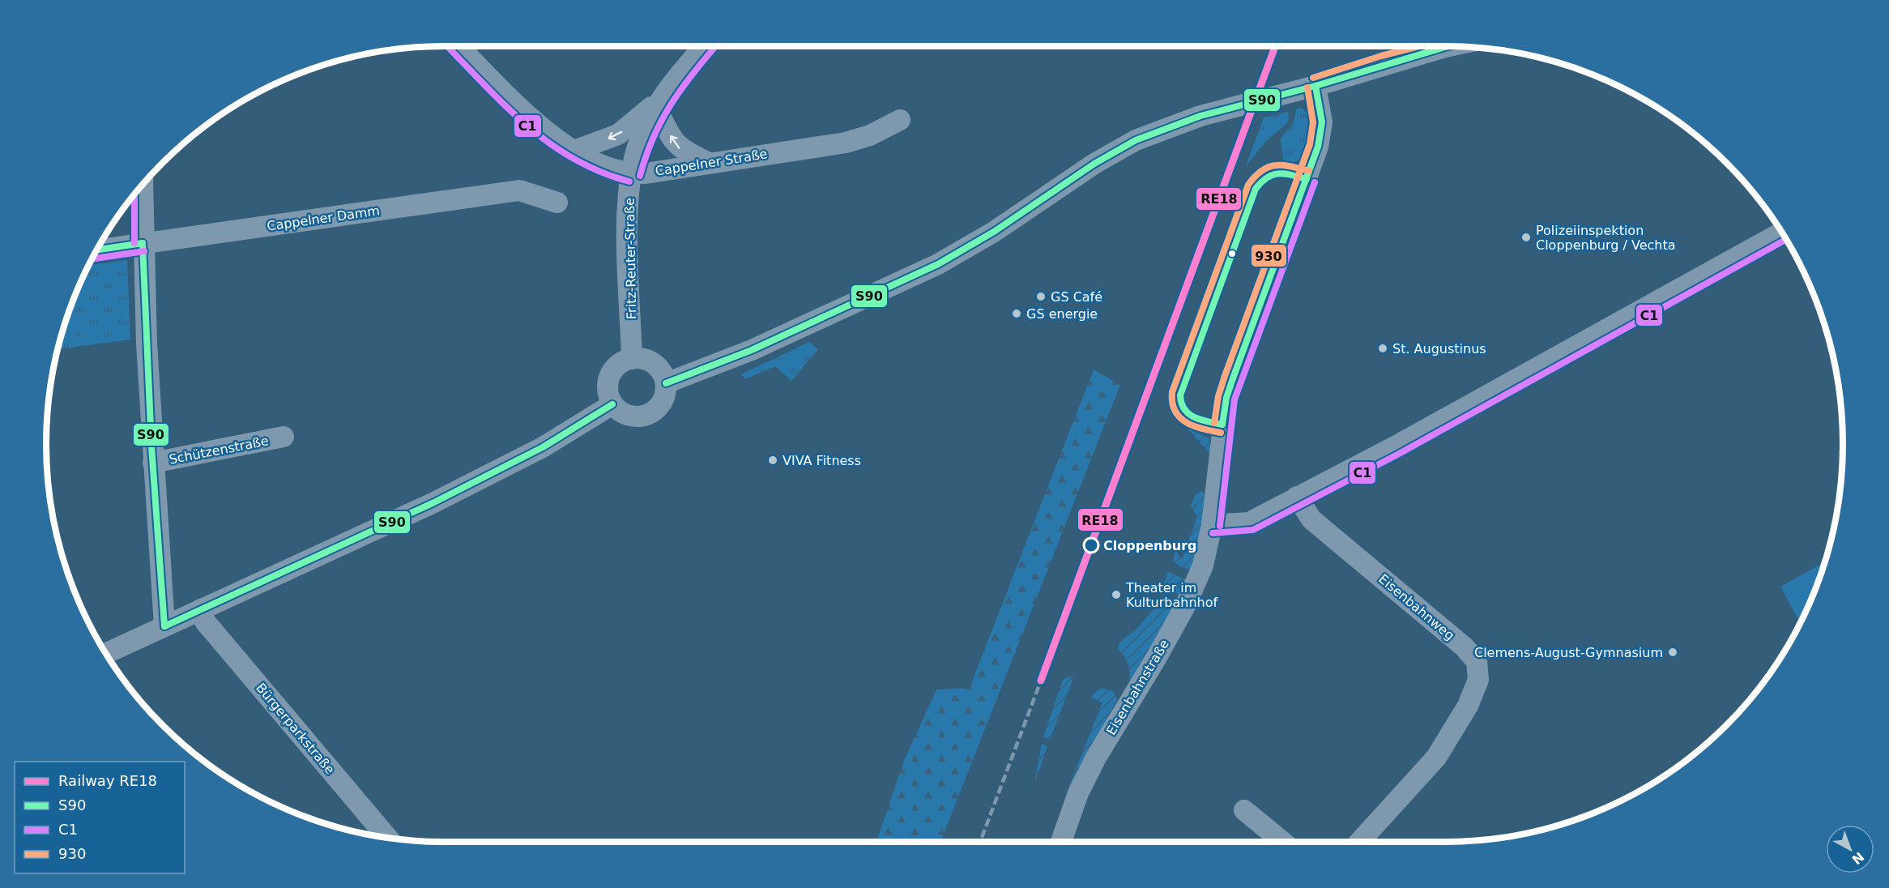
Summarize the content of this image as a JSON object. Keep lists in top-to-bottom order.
{
  "streets": {
    "street": [
      "Cappelner Straße",
      "Cappelner Damm",
      "Fritz-Reuter-Straße",
      "Schützenstraße",
      "Eisenbahnweg",
      "Eisenbahnstraße",
      "Bürgerparkstraße"
    ]
  },
  "crossings": [
    ["Cappelner Straße", "Fritz-Reuter-Straße"],
    ["Cappelner Damm", "Schützenstraße"]
  ],
  "places": [
    "Polizeiinspektion Cloppenburg / Vechta",
    "GS Café",
    "GS energie",
    "St. Augustinus",
    "VIVA Fitness",
    "Cloppenburg",
    "Theater im Kulturbahnhof",
    "Clemens-August-Gymnasium"
  ],
  "lines": [
    "rail line RE18",
    "transit line C1",
    "transit line 930",
    "transit line S90"
  ],
  "legend": [
    "Railway RE18",
    "S90",
    "C1",
    "930"
  ],
  "north": "bottom right"
}
